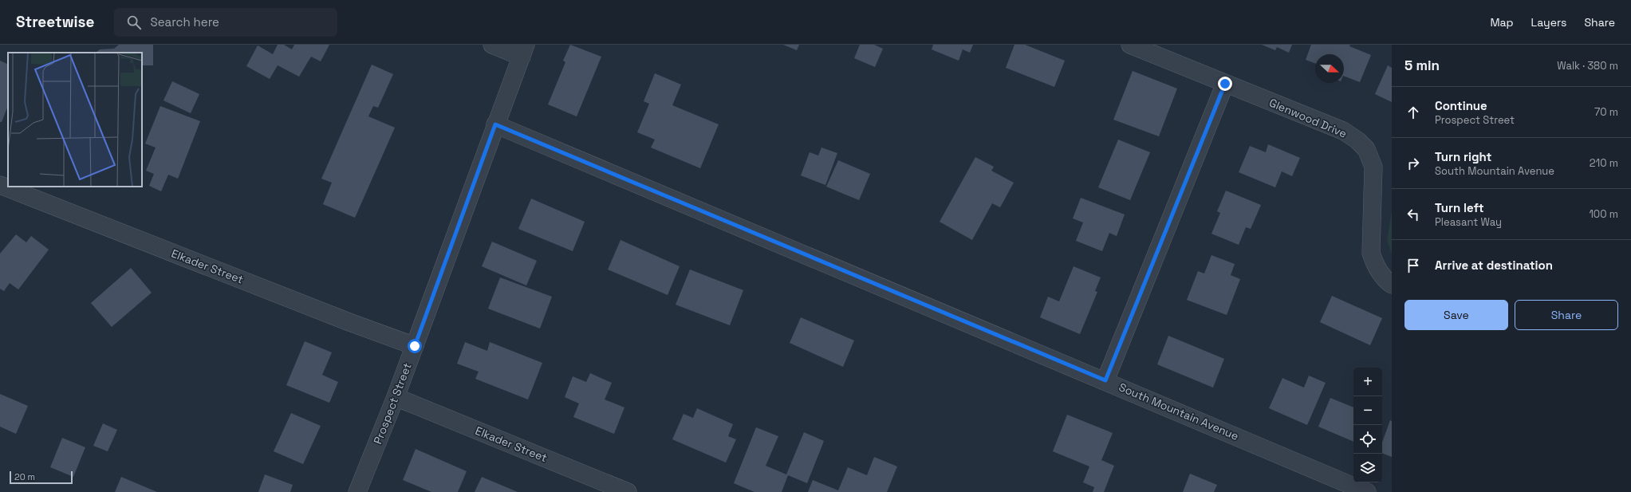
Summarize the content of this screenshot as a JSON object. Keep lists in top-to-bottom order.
{
  "streets": {
    "street": [
      "Glenwood Drive",
      "Elkader Street",
      "Prospect Street",
      "South Mountain Avenue"
    ]
  },
  "crossings": [
    ["Elkader Street", "Prospect Street"],
    ["Prospect Street", "South Mountain Avenue"]
  ],
  "scale_bar": "20 m",
  "north": "right",
  "page": {
    "header": "Streetwise",
    "search": "Search here",
    "nav": ["Map", "Layers", "Share"],
    "heading": ["5 min", "Walk · 380 m"],
    "list": [
      ["Continue", "Prospect Street", "70 m"],
      ["Turn right", "South Mountain Avenue", "210 m"],
      ["Turn left", "Pleasant Way", "100 m"],
      "Arrive at destination"
    ],
    "buttons": ["Save", "Share"],
    "map_buttons": ["+", "−"],
    "scale": "20 m"
  }
}
